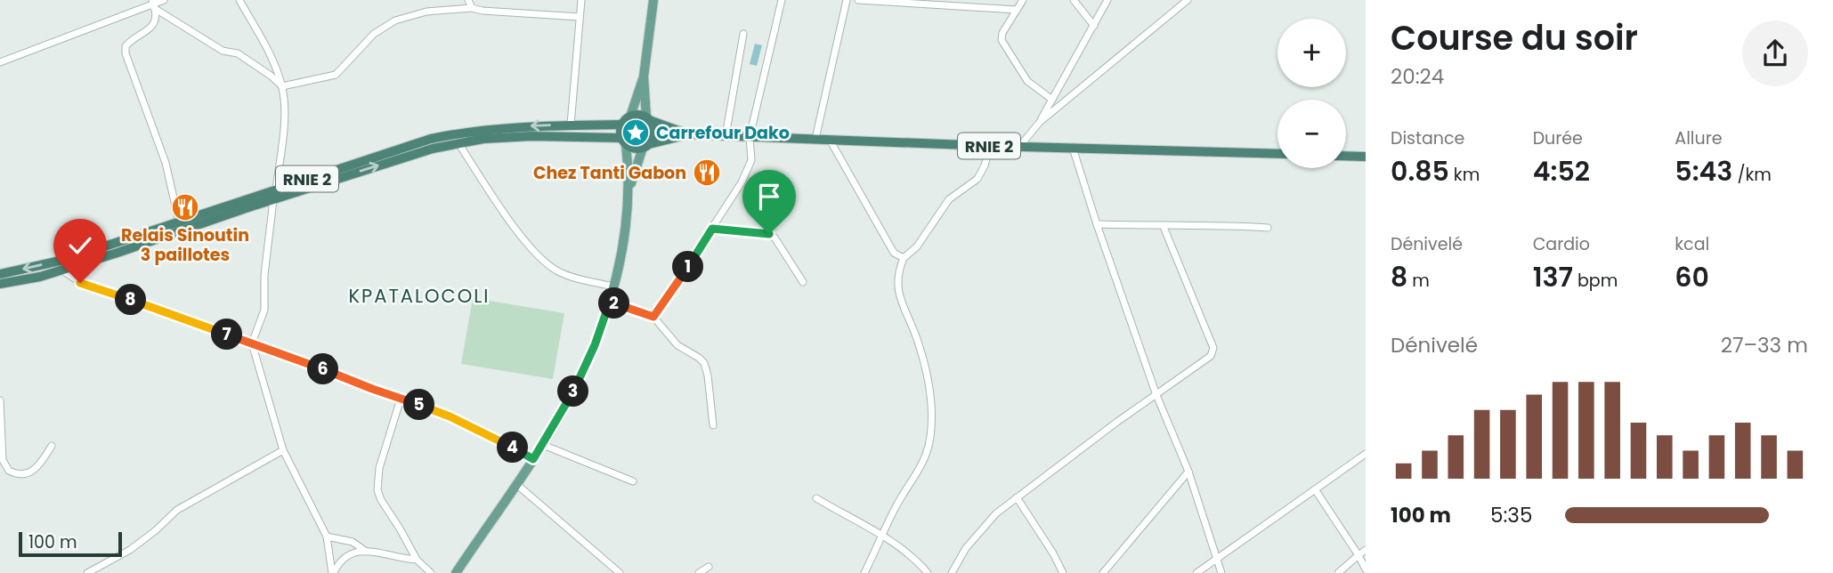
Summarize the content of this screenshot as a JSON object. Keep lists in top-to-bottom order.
{
  "streets": {
    "highway": ["RNIE 2"]
  },
  "districts": ["KPATALOCOLI"],
  "places": {
    "place": ["Carrefour Dako"],
    "restaurant": ["Chez Tanti Gabon", "Relais Sinoutin 3 paillotes"]
  },
  "scale_bar": "100 m",
  "page": {
    "heading": ["Course du soir", "20:24"],
    "map_buttons": ["+", "−"],
    "stats": [
      ["Distance", "0.85 km"],
      ["Durée", "4:52"],
      ["Allure", "5:43 /km"],
      ["Dénivelé", "8 m"],
      ["Cardio", "137 bpm"],
      ["kcal", "60"]
    ],
    "pins": [
      "1",
      "8",
      "2",
      "7",
      "6",
      "3",
      "5",
      "4"
    ],
    "chart": ["Dénivelé", "27–33 m"],
    "list": [
      {
        "name": "100 m",
        "note": "5:35"
      }
    ],
    "scale": "100 m"
  }
}
